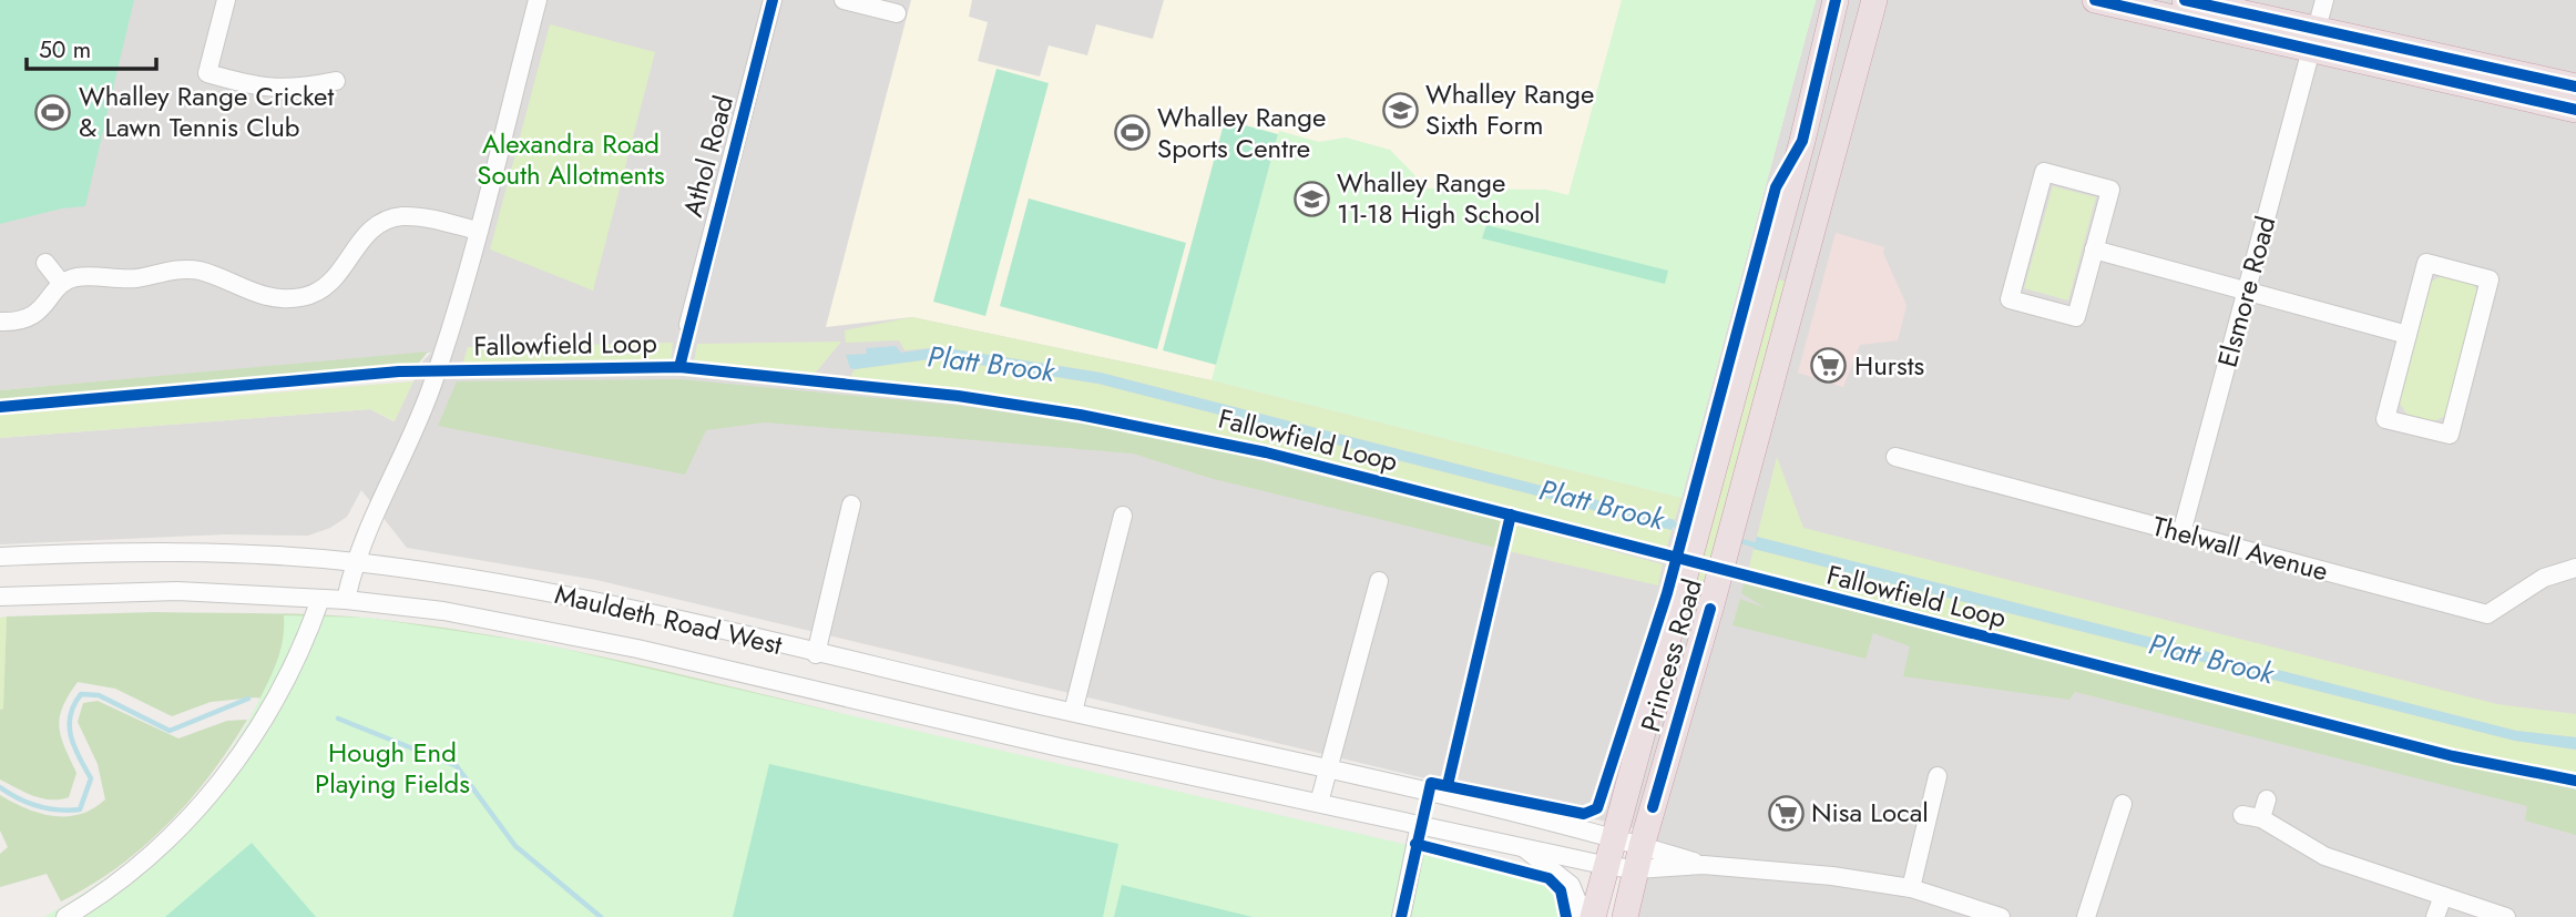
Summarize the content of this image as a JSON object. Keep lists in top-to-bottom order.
{
  "streets": {
    "highway": ["Princess Road"],
    "street": [
      "Athol Road",
      "Elsmore Road",
      "Thelwall Avenue",
      "Mauldeth Road West"
    ],
    "cycle path": ["Fallowfield Loop"]
  },
  "crossings": [
    ["Elsmore Road", "Thelwall Avenue"],
    ["Mauldeth Road West", "Princess Road"]
  ],
  "water": ["Platt Brook"],
  "parks": ["Alexandra Road South Allotments", "Hough End Playing Fields"],
  "places": {
    "school or university": ["Whalley Range Sixth Form", "Whalley Range 11-18 High School"],
    "sports": ["Whalley Range Cricket & Lawn Tennis Club", "Whalley Range Sports Centre"],
    "supermarket": ["Hursts", "Nisa Local"]
  },
  "scale_bar": "50 m"
}
